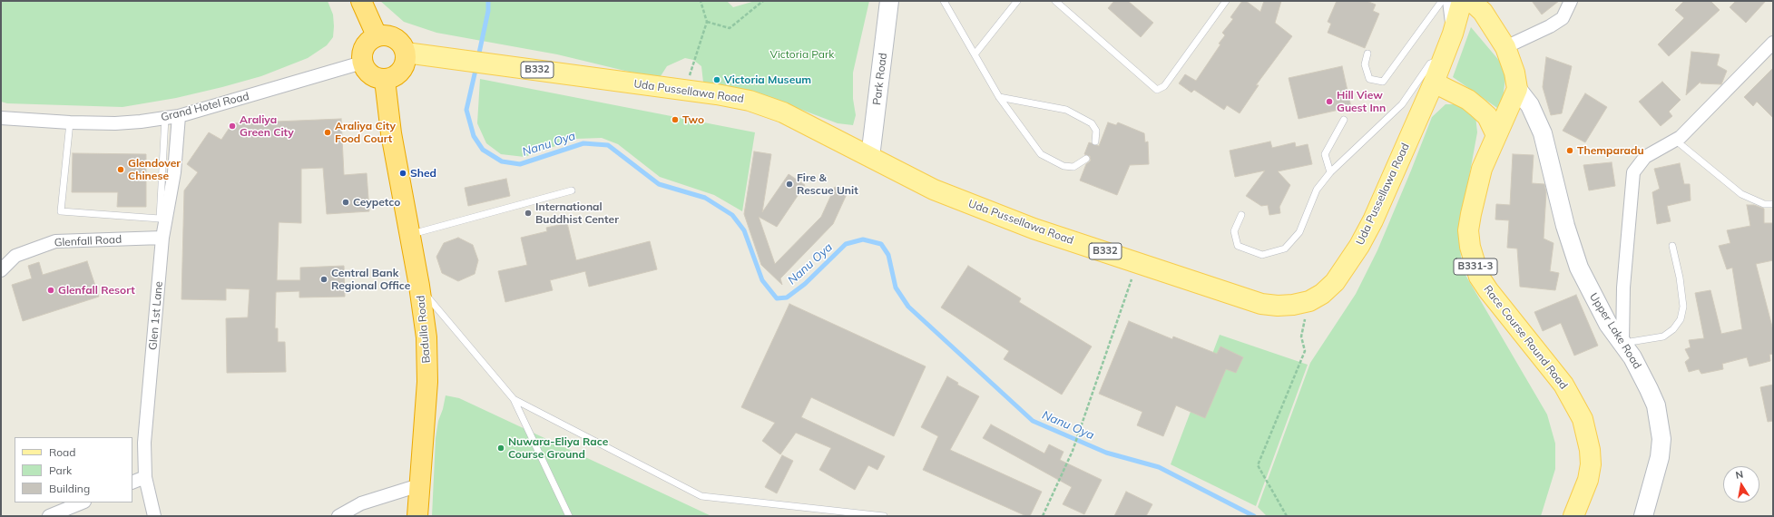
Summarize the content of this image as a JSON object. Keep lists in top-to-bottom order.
{
  "streets": {
    "highway": ["Badulla Road"],
    "main road": [
      "B332",
      "Uda Pussellawa Road",
      "B331-3",
      "Race Course Round Road"
    ],
    "street": [
      "Park Road",
      "Grand Hotel Road",
      "Glenfall Road",
      "Glen 1st Lane",
      "Upper Lake Road"
    ]
  },
  "crossings": [
    ["Park Road", "Uda Pussellawa Road"],
    ["Uda Pussellawa Road", "Grand Hotel Road"],
    ["Uda Pussellawa Road", "Badulla Road"],
    ["Grand Hotel Road", "Glen 1st Lane"],
    ["Grand Hotel Road", "Badulla Road"],
    ["Glenfall Road", "Glen 1st Lane"],
    ["Upper Lake Road", "Race Course Round Road"]
  ],
  "water": ["Nanu Oya"],
  "parks": ["Victoria Park"],
  "places": [
    "Victoria Museum",
    "Hill View Guest Inn",
    "Two",
    "Araliya Green City",
    "Araliya City Food Court",
    "Themparadu",
    "Glendover Chinese",
    "Shed",
    "Fire & Rescue Unit",
    "Ceypetco",
    "International Buddhist Center",
    "Central Bank Regional Office",
    "Glenfall Resort",
    "Nuwara-Eliya Race Course Ground"
  ],
  "legend": ["Road", "Park", "Building"],
  "north": "top"
}
